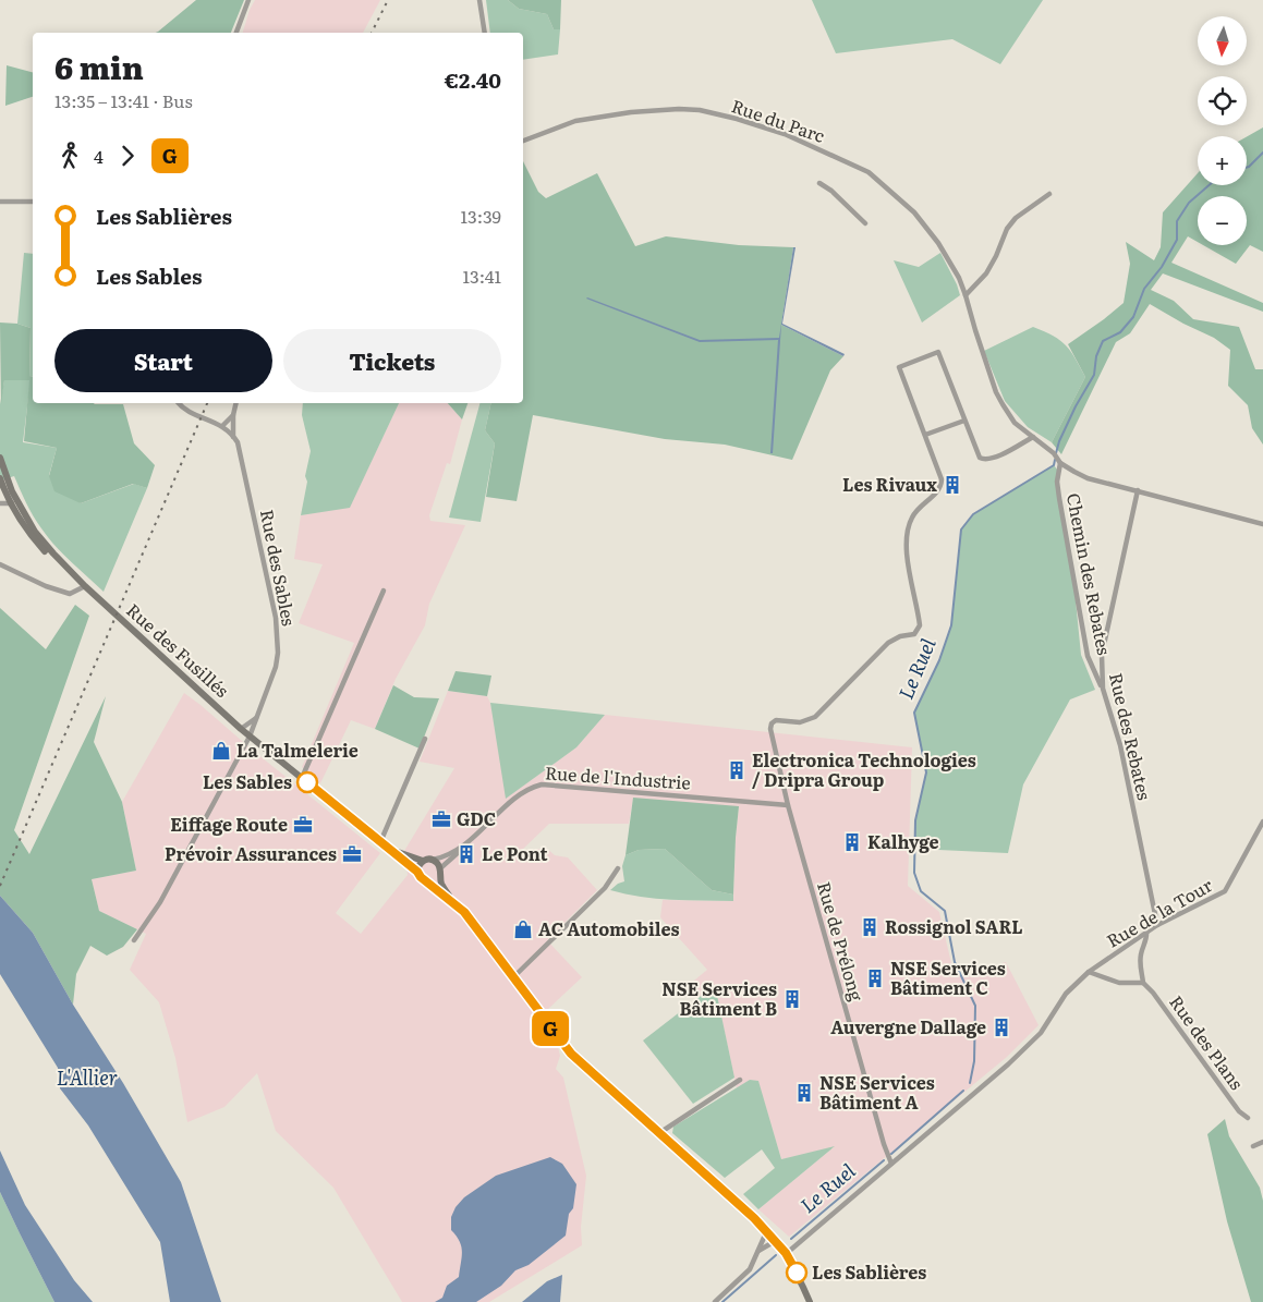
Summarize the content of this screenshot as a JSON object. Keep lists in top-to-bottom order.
{
  "streets": {
    "main road": ["Rue des Fusillés"],
    "street": [
      "Rue du Parc",
      "Rue des Sables",
      "Chemin des Rebates",
      "Rue des Rebates",
      "Rue de l'Industrie",
      "Rue de la Tour",
      "Rue de Prélong",
      "Rue des Plans"
    ]
  },
  "crossings": [
    ["Rue du Parc", "Chemin des Rebates"],
    ["Rue des Sables", "Rue des Fusillés"],
    ["Chemin des Rebates", "Rue des Rebates"],
    ["Rue des Rebates", "Rue de la Tour"],
    ["Rue de l'Industrie", "Rue de Prélong"],
    ["Rue de la Tour", "Rue de Prélong"]
  ],
  "water": ["Le Ruel", "L'Allier"],
  "places": {
    "building": [
      "Les Rivaux",
      "Electronica Technologies / Dripra Group",
      "Kalhyge",
      "Le Pont",
      "Rossignol SARL",
      "NSE Services Bâtiment C",
      "NSE Services Bâtiment B",
      "Auvergne Dallage",
      "NSE Services Bâtiment A"
    ],
    "shop": ["La Talmelerie", "AC Automobiles"],
    "other": ["Les Sables", "Les Sablières"],
    "office": ["GDC", "Eiffage Route", "Prévoir Assurances"]
  },
  "lines": ["bus line G"],
  "north": "bottom",
  "page": {
    "on_map": "G",
    "map_buttons": ["+", "−"],
    "heading": ["6 min", "13:35 – 13:41 · Bus", "€2.40"],
    "legs": ["4", "G"],
    "list": [
      {
        "name": "Les Sablières",
        "value": "13:39"
      },
      {
        "name": "Les Sables",
        "value": "13:41"
      }
    ],
    "buttons": ["Start", "Tickets"]
  }
}
